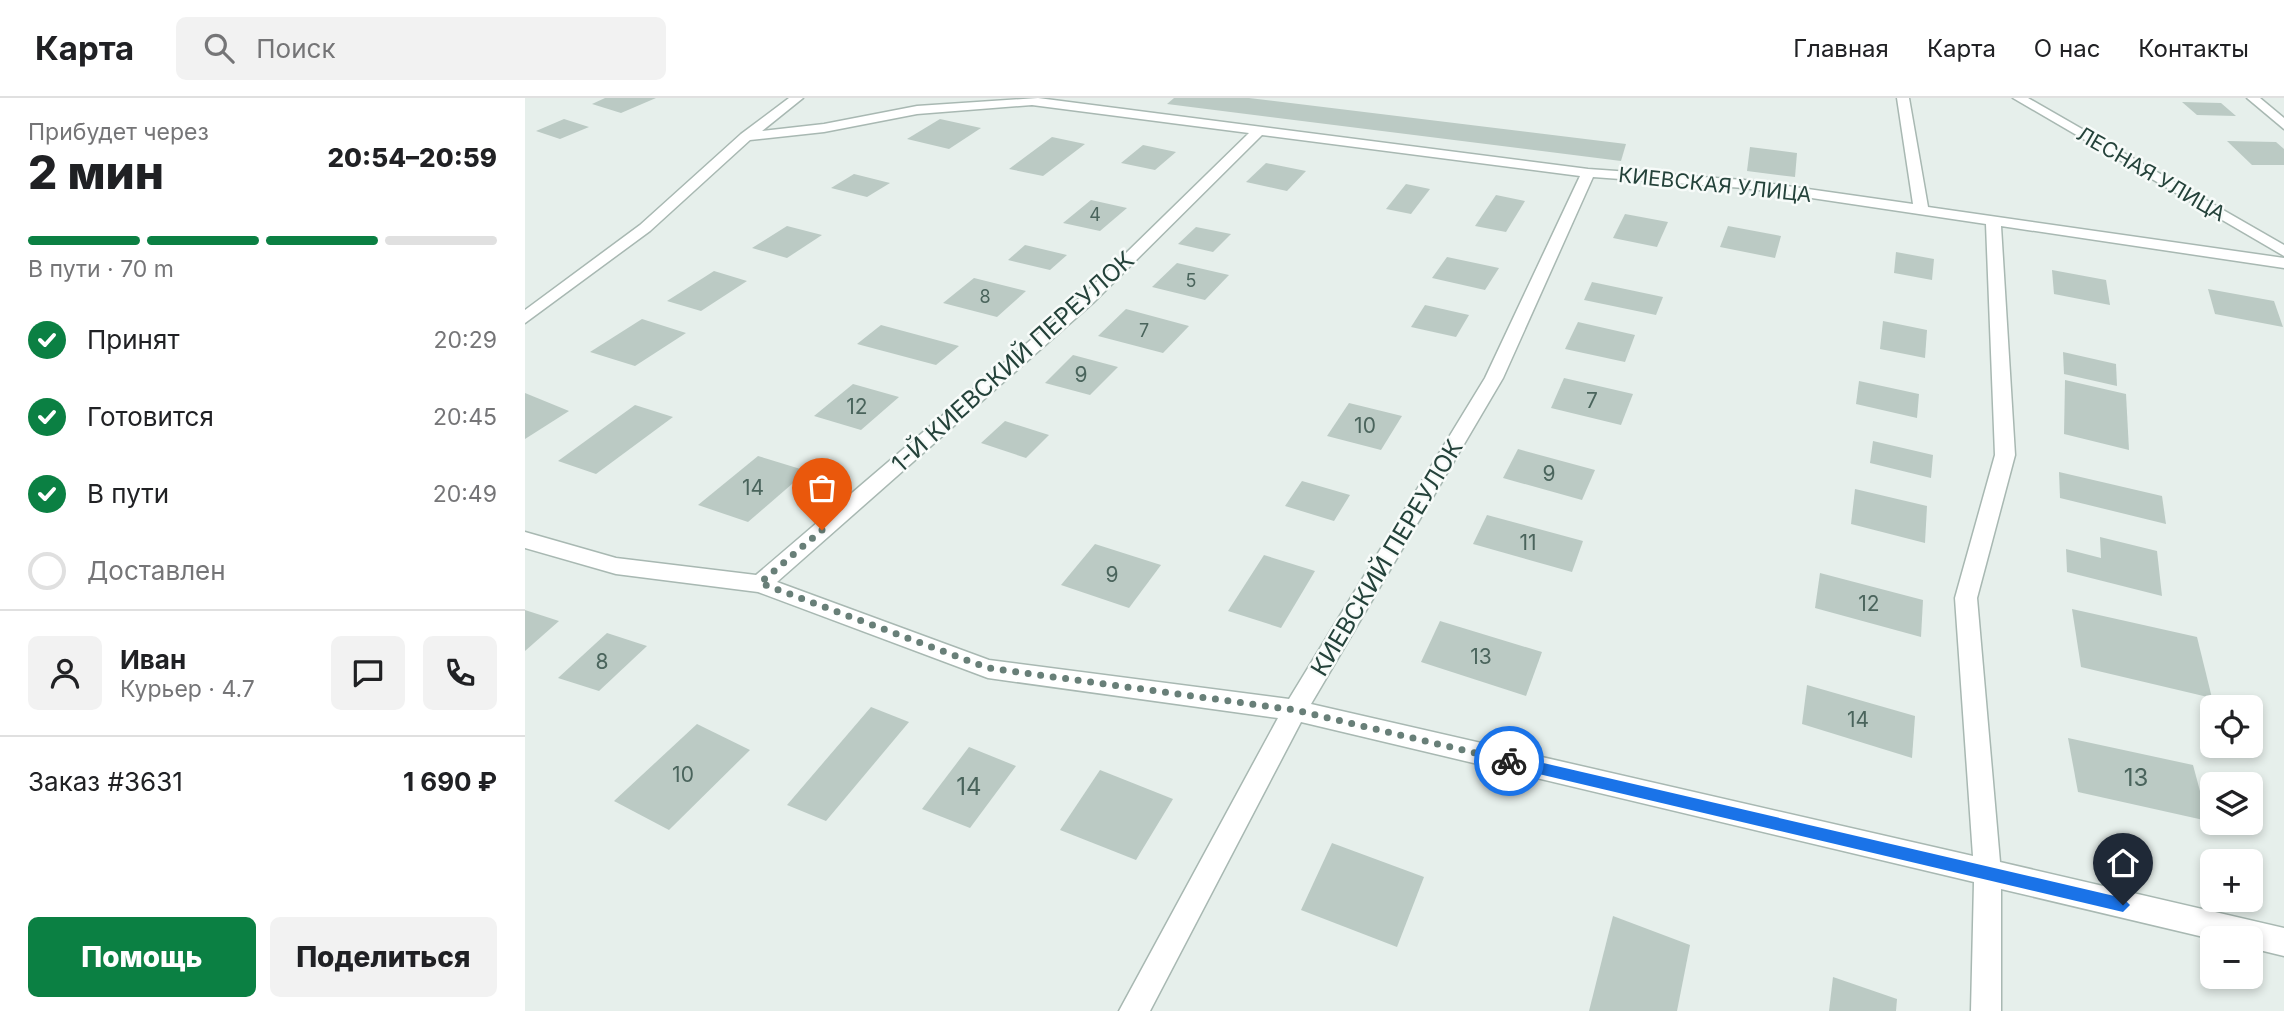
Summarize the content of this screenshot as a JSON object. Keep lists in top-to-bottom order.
{
  "streets": {
    "street": [
      "ЛЕСНАЯ УЛИЦА",
      "КИЕВСКАЯ УЛИЦА",
      "1-Й КИЕВСКИЙ ПЕРЕУЛОК",
      "КИЕВСКИЙ ПЕРЕУЛОК"
    ]
  },
  "crossings": [
    ["КИЕВСКАЯ УЛИЦА", "1-Й КИЕВСКИЙ ПЕРЕУЛОК"],
    ["КИЕВСКАЯ УЛИЦА", "КИЕВСКИЙ ПЕРЕУЛОК"]
  ],
  "house_numbers": [
    "4",
    "5",
    "8",
    "7",
    "9",
    "7",
    "12",
    "10",
    "9",
    "14",
    "11",
    "9",
    "12",
    "13",
    "8",
    "14",
    "10",
    "13",
    "14"
  ],
  "page": {
    "header": "Карта",
    "search": "Поиск",
    "nav": [
      "Главная",
      "Карта",
      "О нас",
      "Контакты"
    ],
    "heading": ["2 мин", "Прибудет через", "20:54–20:59"],
    "panel": [
      "Иван",
      "Курьер · 4.7",
      "Заказ #3631",
      "1 690 ₽"
    ],
    "bar": "В пути · 70 m",
    "list": [
      ["Принят", "20:29"],
      ["Готовится", "20:45"],
      ["В пути", "20:49"],
      "Доставлен"
    ],
    "map_buttons": ["+", "−"],
    "buttons": ["Помощь", "Поделиться"]
  }
}
